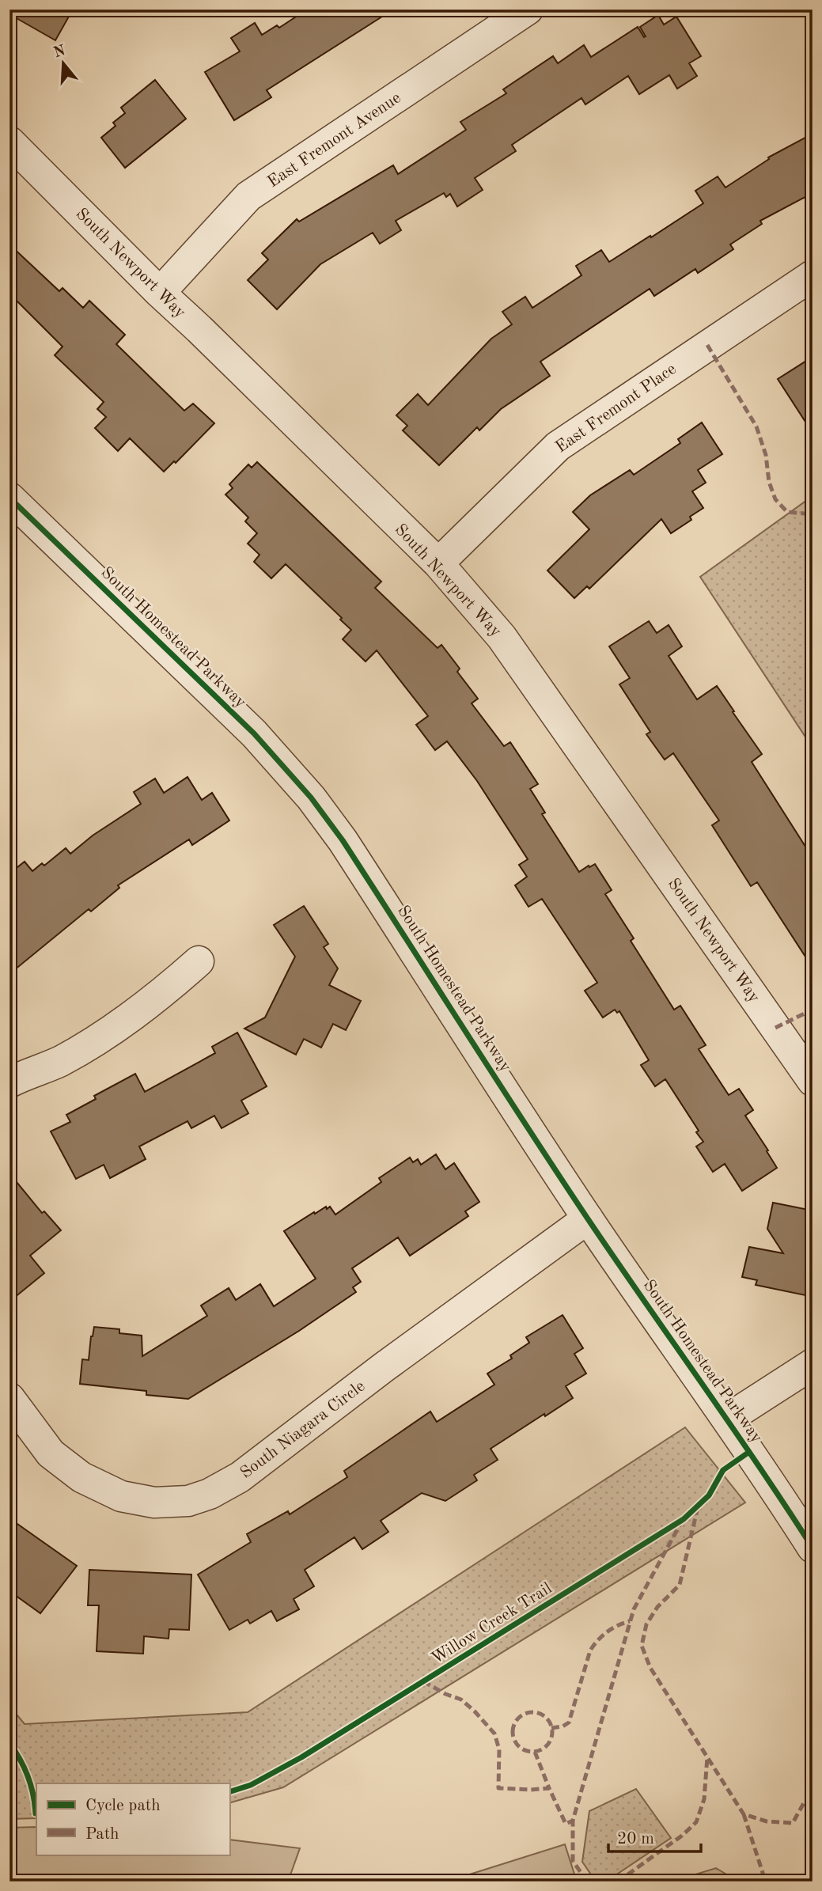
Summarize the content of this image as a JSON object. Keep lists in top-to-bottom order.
{
  "streets": {
    "street": [
      "East Fremont Avenue",
      "South Newport Way",
      "East Fremont Place",
      "South Homestead Parkway",
      "South Niagara Circle"
    ],
    "cycle path": ["Willow Creek Trail"]
  },
  "crossings": [
    ["East Fremont Avenue", "South Newport Way"],
    ["South Newport Way", "East Fremont Place"],
    ["South Homestead Parkway", "South Niagara Circle"]
  ],
  "legend": ["Cycle path", "Path"],
  "scale_bar": "20 m",
  "north": "top"
}
